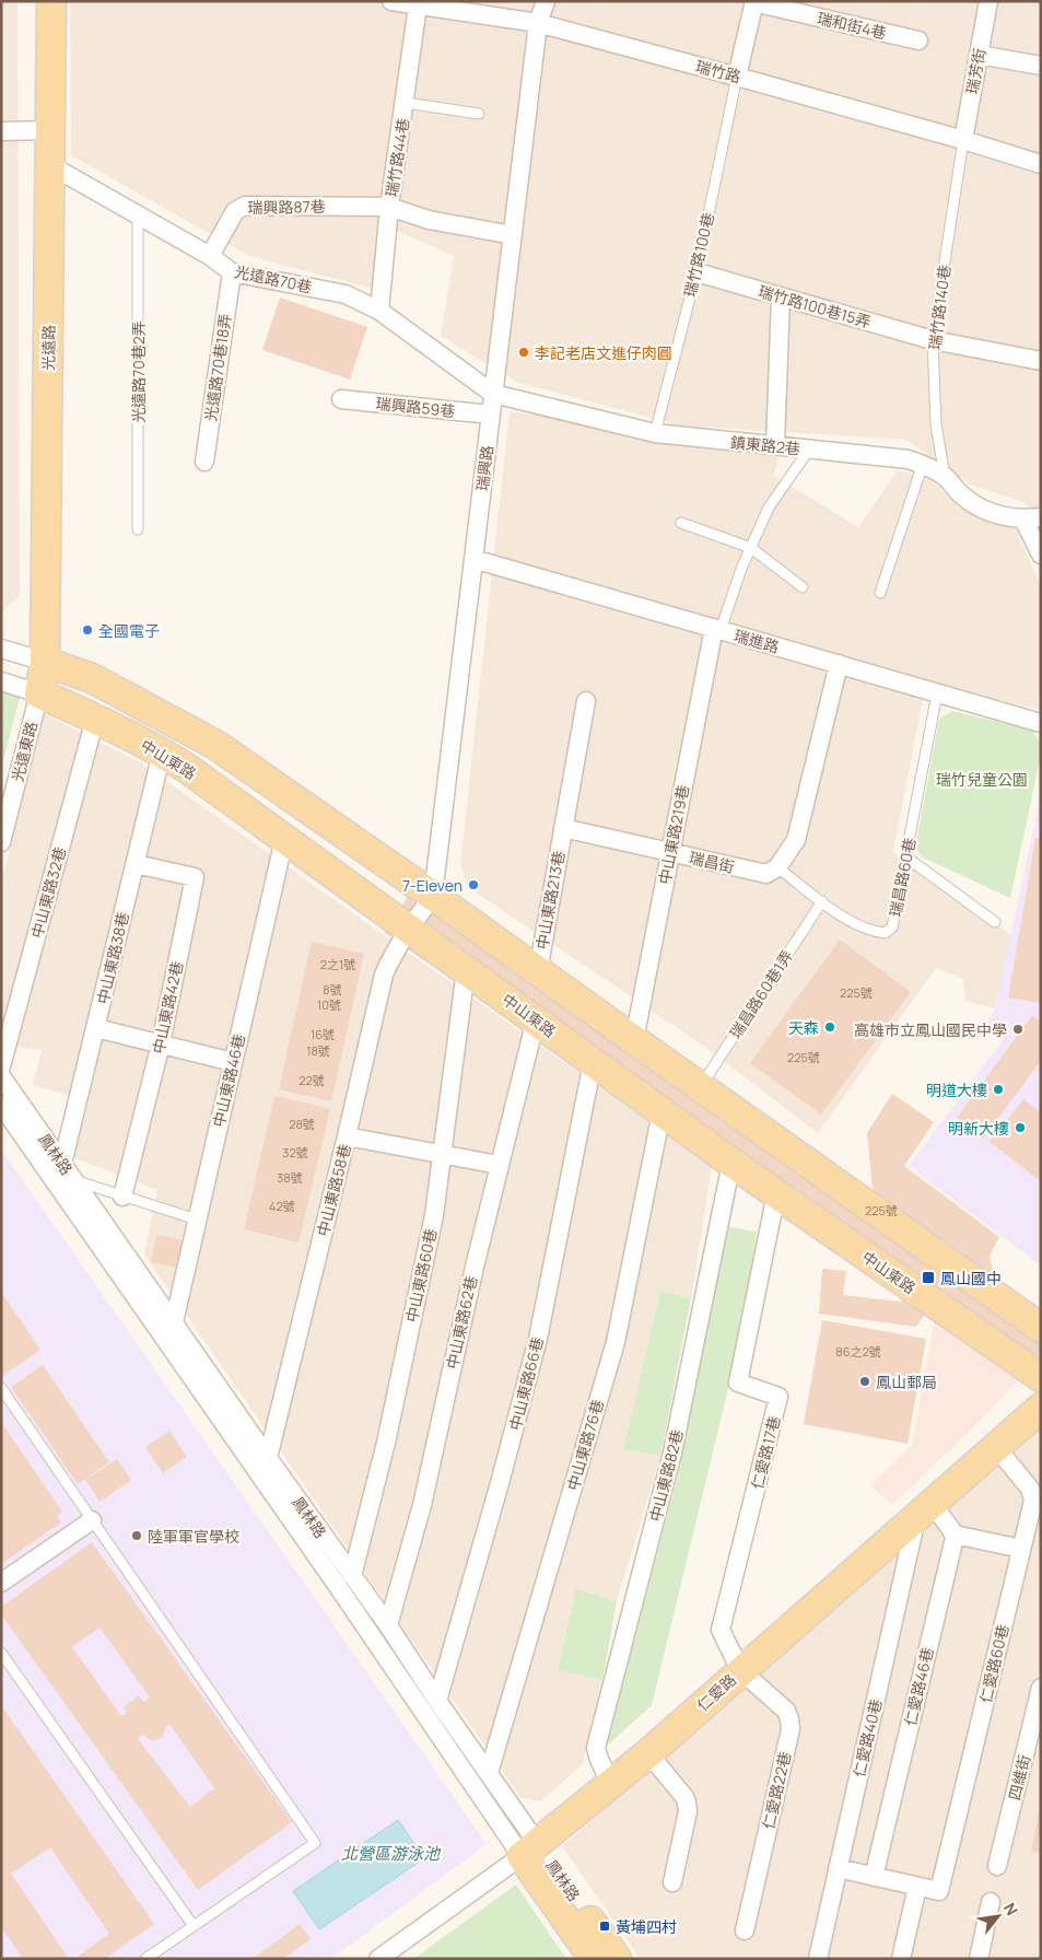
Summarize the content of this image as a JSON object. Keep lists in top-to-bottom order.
{
  "streets": {
    "main road": [
      "光遠路",
      "中山東路",
      "鳳林路",
      "仁愛路"
    ],
    "street": [
      "瑞和街4巷",
      "瑞竹路",
      "瑞芳街",
      "瑞竹路44巷",
      "瑞興路87巷",
      "光遠路70巷",
      "瑞竹路100巷15弄",
      "光遠路70巷18弄",
      "瑞興路59巷",
      "鎮東路2巷",
      "瑞興路",
      "瑞進路",
      "光遠東路",
      "中山東路219巷",
      "瑞昌街",
      "中山東路32巷",
      "中山東路213巷",
      "中山東路38巷",
      "中山東路42巷",
      "中山東路46巷",
      "中山東路58巷",
      "中山東路60巷",
      "中山東路62巷",
      "中山東路66巷",
      "中山東路76巷",
      "仁愛路17巷",
      "中山東路82巷",
      "仁愛路60巷",
      "仁愛路46巷",
      "仁愛路40巷",
      "四維街",
      "仁愛路22巷"
    ],
    "lane": [
      "瑞竹路100巷",
      "瑞竹路140巷",
      "光遠路70巷2弄",
      "瑞昌路60巷",
      "瑞昌路60巷1弄"
    ]
  },
  "crossings": [
    ["瑞竹路", "瑞芳街"],
    ["瑞竹路", "瑞竹路44巷"],
    ["瑞竹路", "瑞竹路100巷"],
    ["瑞竹路", "瑞竹路140巷"],
    ["瑞竹路", "瑞興路"],
    ["瑞芳街", "瑞竹路140巷"],
    ["瑞竹路44巷", "瑞興路87巷"],
    ["瑞竹路44巷", "光遠路70巷"],
    ["瑞興路87巷", "光遠路70巷"],
    ["瑞興路87巷", "瑞興路"],
    ["瑞竹路100巷", "瑞竹路100巷15弄"],
    ["瑞竹路100巷", "鎮東路2巷"],
    ["光遠路70巷", "光遠路"],
    ["光遠路70巷", "光遠路70巷18弄"],
    ["光遠路70巷", "光遠路70巷2弄"],
    ["光遠路70巷", "鎮東路2巷"],
    ["光遠路70巷", "瑞興路"],
    ["瑞竹路100巷15弄", "瑞竹路140巷"],
    ["瑞竹路140巷", "鎮東路2巷"],
    ["光遠路", "光遠東路"],
    ["光遠路", "中山東路"],
    ["瑞興路59巷", "瑞興路"],
    ["鎮東路2巷", "瑞興路"],
    ["瑞興路", "瑞進路"],
    ["瑞進路", "中山東路219巷"],
    ["瑞進路", "瑞昌路60巷"],
    ["光遠東路", "中山東路"],
    ["中山東路", "中山東路32巷"],
    ["中山東路", "中山東路38巷"],
    ["中山東路", "中山東路46巷"],
    ["中山東路", "中山東路58巷"],
    ["中山東路", "中山東路60巷"],
    ["中山東路", "中山東路62巷"],
    ["中山東路", "中山東路66巷"],
    ["中山東路", "中山東路76巷"],
    ["中山東路", "仁愛路17巷"],
    ["中山東路", "中山東路82巷"],
    ["中山東路219巷", "瑞昌街"],
    ["瑞昌街", "瑞昌路60巷"],
    ["瑞昌街", "中山東路213巷"],
    ["瑞昌路60巷", "瑞昌路60巷1弄"],
    ["中山東路38巷", "中山東路42巷"],
    ["中山東路38巷", "鳳林路"],
    ["中山東路46巷", "鳳林路"],
    ["鳳林路", "中山東路58巷"],
    ["鳳林路", "中山東路60巷"],
    ["鳳林路", "中山東路62巷"],
    ["鳳林路", "中山東路66巷"],
    ["鳳林路", "中山東路76巷"],
    ["鳳林路", "仁愛路"],
    ["仁愛路17巷", "仁愛路"],
    ["仁愛路17巷", "仁愛路22巷"],
    ["中山東路82巷", "仁愛路"],
    ["仁愛路60巷", "仁愛路"],
    ["仁愛路", "仁愛路40巷"],
    ["仁愛路", "仁愛路22巷"]
  ],
  "water": ["北營區游泳池"],
  "parks": ["瑞竹兒童公園"],
  "places": {
    "other": [
      "李記老店文進仔肉圓",
      "全國電子",
      "7-Eleven",
      "天森",
      "高雄市立鳳山國民中學",
      "明道大樓",
      "明新大樓",
      "鳳山郵局",
      "陸軍軍官學校"
    ],
    "transit": ["鳳山國中", "黃埔四村"]
  },
  "house_numbers": [
    "2之1號",
    "8號",
    "225號",
    "10號",
    "16號",
    "18號",
    "225號",
    "22號",
    "28號",
    "32號",
    "38號",
    "42號",
    "225號",
    "86之2號"
  ],
  "north": "top right"
}
